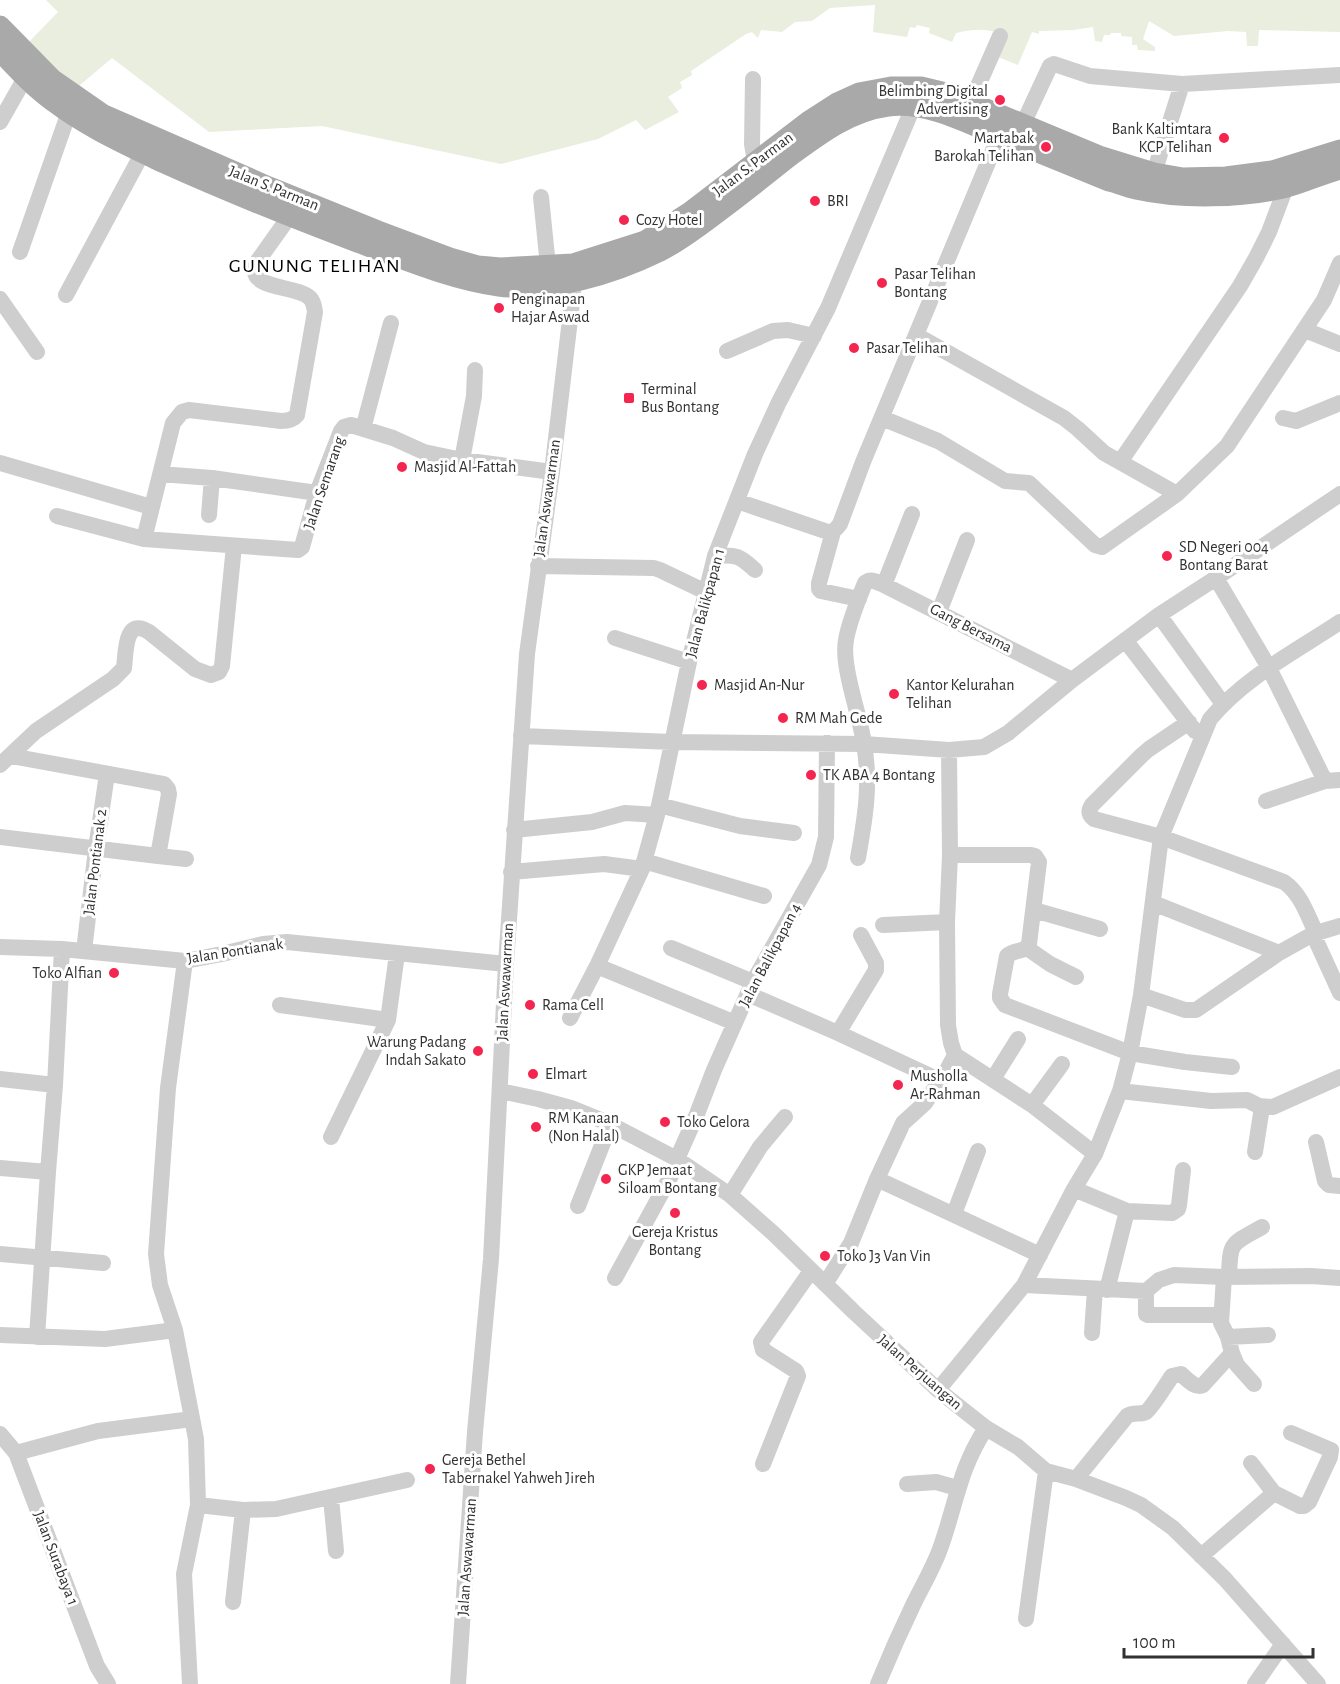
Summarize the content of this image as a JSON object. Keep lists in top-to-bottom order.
{
  "streets": {
    "main road": ["Jalan S. Parman"],
    "street": [
      "Jalan Semarang",
      "Jalan Aswawarman",
      "Jalan Balikpapan 1",
      "Gang Bersama",
      "Jalan Pontianak 2",
      "Jalan Pontianak",
      "Jalan Balikpapan 4",
      "Jalan Perjuangan",
      "Jalan Surabaya 1"
    ]
  },
  "crossings": [
    ["Jalan S. Parman", "Jalan Aswawarman"],
    ["Jalan S. Parman", "Jalan Balikpapan 1"],
    ["Jalan Semarang", "Jalan Aswawarman"],
    ["Jalan Aswawarman", "Jalan Pontianak"],
    ["Jalan Aswawarman", "Jalan Perjuangan"],
    ["Jalan Pontianak 2", "Jalan Pontianak"],
    ["Jalan Balikpapan 4", "Jalan Perjuangan"]
  ],
  "districts": ["GUNUNG TELIHAN"],
  "places": {
    "other": [
      "Belimbing Digital Advertising",
      "Bank Kaltimtara KCP Telihan",
      "Martabak Barokah Telihan",
      "BRI",
      "Cozy Hotel",
      "Pasar Telihan Bontang",
      "Penginapan Hajar Aswad",
      "Pasar Telihan",
      "Masjid Al-Fattah",
      "SD Negeri 004 Bontang Barat",
      "Masjid An-Nur",
      "Kantor Kelurahan Telihan",
      "RM Mah Gede",
      "TK ABA 4 Bontang",
      "Toko Alfian",
      "Rama Cell",
      "Warung Padang Indah Sakato",
      "Elmart",
      "Musholla Ar-Rahman",
      "Toko Gelora",
      "RM Kanaan (Non Halal)",
      "GKP Jemaat Siloam Bontang",
      "Gereja Kristus Bontang",
      "Toko J3 Van Vin",
      "Gereja Bethel Tabernakel Yahweh Jireh"
    ],
    "transit": ["Terminal Bus Bontang"]
  },
  "scale_bar": "100 m"
}
